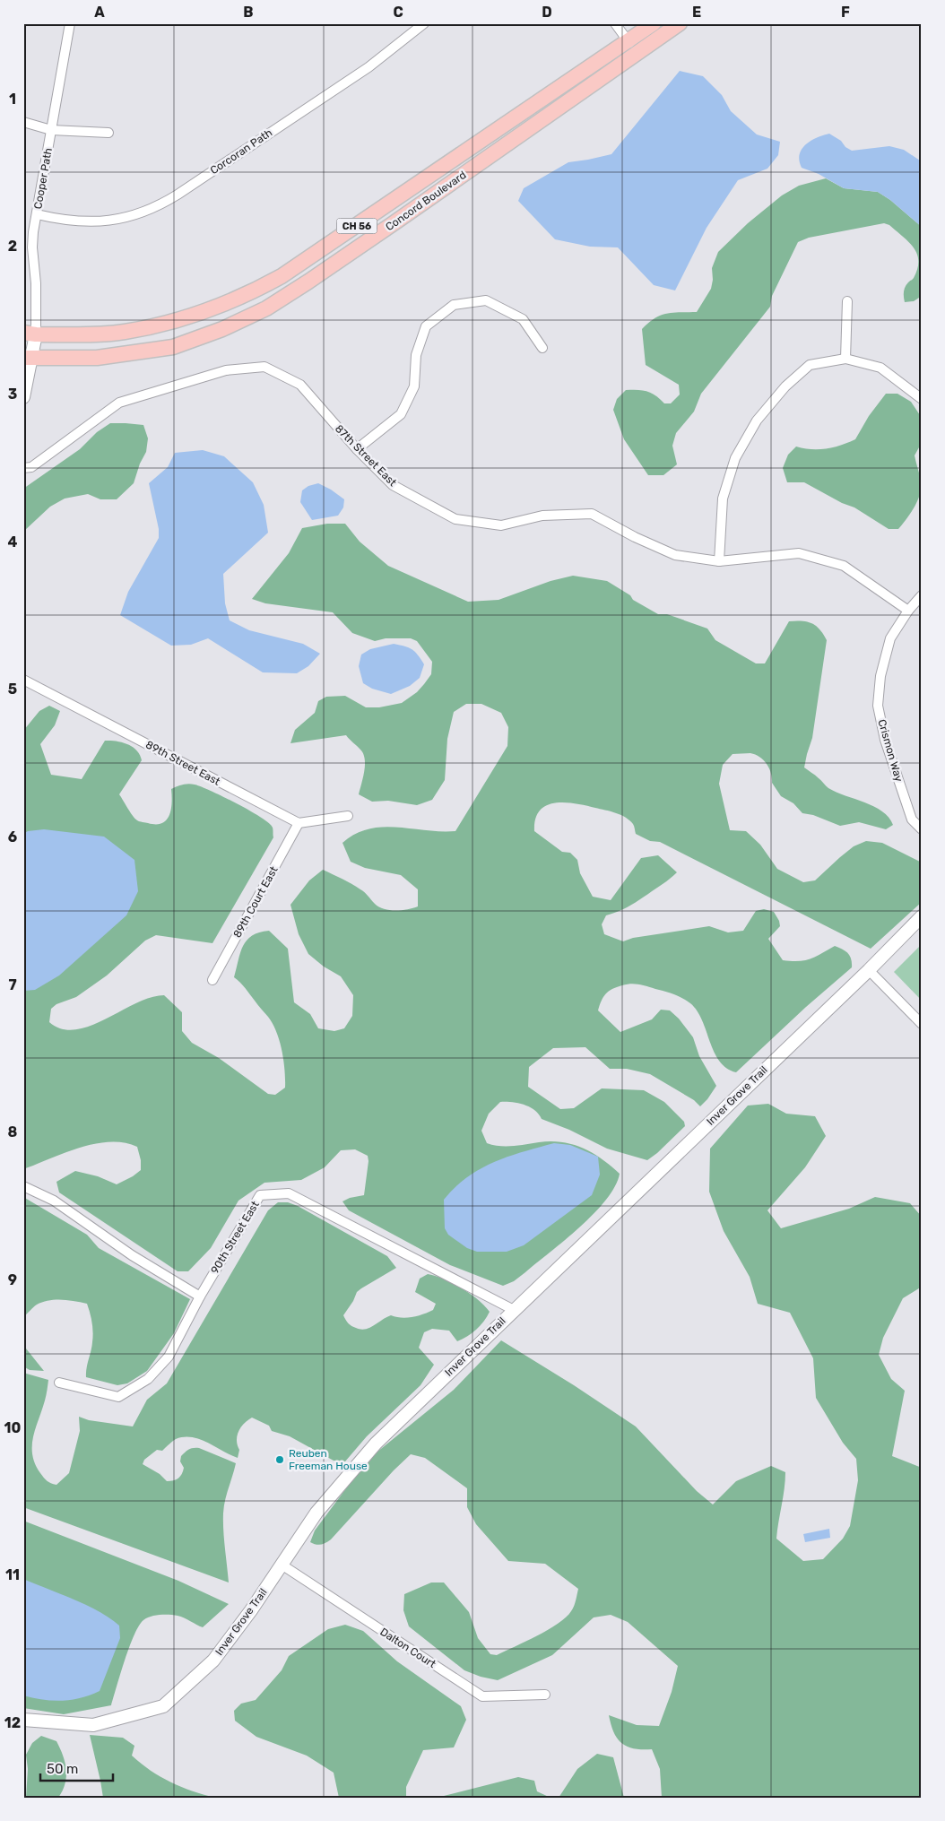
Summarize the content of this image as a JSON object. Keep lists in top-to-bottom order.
{
  "streets": {
    "main road": ["Concord Boulevard", "CH 56"],
    "street": [
      "Corcoran Path",
      "Cooper Path",
      "87th Street East",
      "Crismon Way",
      "89th Street East",
      "89th Court East",
      "Inver Grove Trail",
      "90th Street East",
      "Dalton Court"
    ]
  },
  "crossings": [
    ["Corcoran Path", "Cooper Path"],
    ["Cooper Path", "Concord Boulevard"],
    ["87th Street East", "Crismon Way"],
    ["89th Street East", "89th Court East"],
    ["Inver Grove Trail", "90th Street East"],
    ["Inver Grove Trail", "Dalton Court"]
  ],
  "places": ["Reuben Freeman House"],
  "scale_bar": "50 m",
  "grid": {
    "columns": [
      "A",
      "B",
      "C",
      "D",
      "E",
      "F"
    ],
    "rows": [
      "1",
      "2",
      "3",
      "4",
      "5",
      "6",
      "7",
      "8",
      "9",
      "10",
      "11",
      "12"
    ]
  }
}
